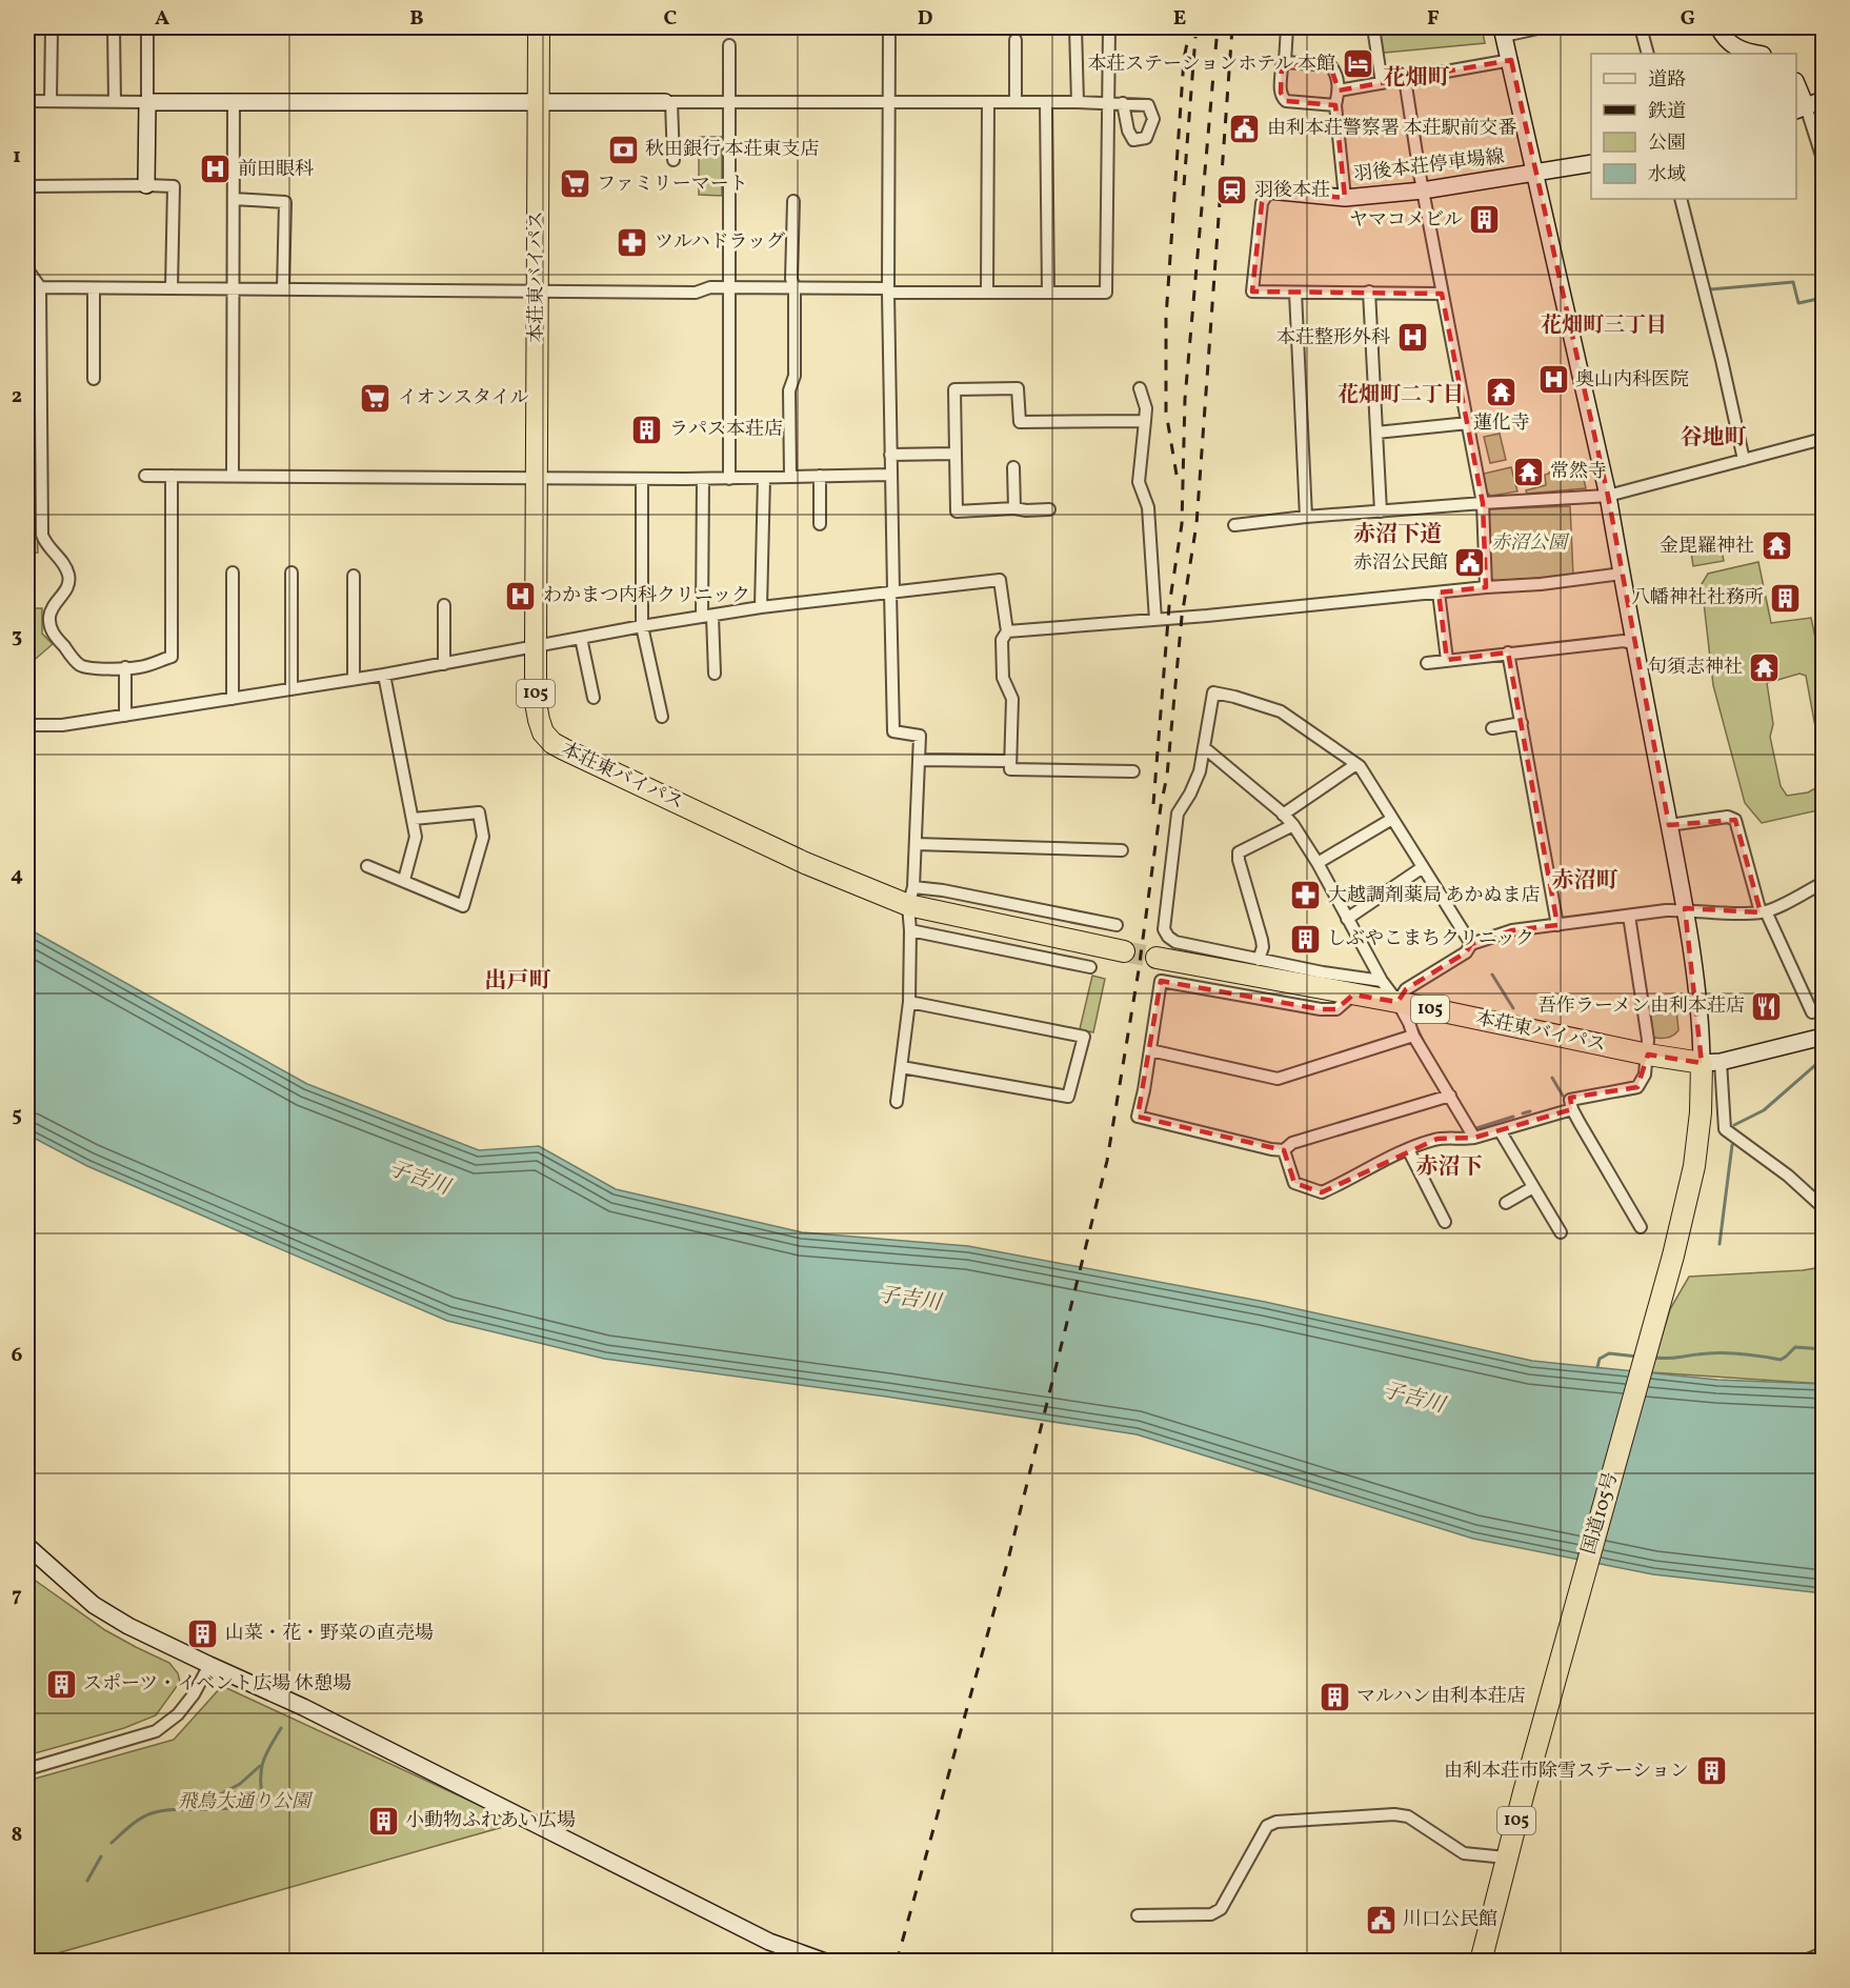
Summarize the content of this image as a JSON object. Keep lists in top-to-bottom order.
{
  "streets": {
    "highway": ["本荘東バイパス", "105", "国道105号"],
    "street": ["羽後本荘停車場線"]
  },
  "crossings": [
    ["本荘東バイパス", "国道105号"]
  ],
  "districts": [
    "花畑町",
    "花畑町三丁目",
    "花畑町二丁目",
    "谷地町",
    "赤沼下道",
    "赤沼町",
    "出戸町",
    "赤沼下"
  ],
  "water": ["子吉川"],
  "parks": ["赤沼公園", "飛鳥大通り公園"],
  "places": {
    "hotel": ["本荘ステーションホテル 本館"],
    "public building": ["由利本荘警察署 本荘駅前交番", "赤沼公民館", "川口公民館"],
    "bank": ["秋田銀行 本荘東支店"],
    "hospital": [
      "前田眼科",
      "本荘整形外科",
      "奥山内科医院",
      "わかまつ内科クリニック"
    ],
    "supermarket": ["ファミリーマート", "イオンスタイル"],
    "station": ["羽後本荘"],
    "building": [
      "ヤマコメビル",
      "ラパス本荘店",
      "八幡神社社務所",
      "しぶやこまちクリニック",
      "山菜・花・野菜の直売場",
      "スポーツ・イベント広場 休憩場",
      "マルハン由利本荘店",
      "由利本荘市除雪ステーション",
      "小動物ふれあい広場"
    ],
    "pharmacy": ["ツルハドラッグ", "大越調剤薬局 あかぬま店"],
    "temple": [
      "蓮化寺",
      "常然寺",
      "金毘羅神社",
      "句須志神社"
    ],
    "restaurant": ["吾作ラーメン由利本荘店"]
  },
  "legend": [
    "道路",
    "鉄道",
    "公園",
    "水域"
  ],
  "grid": {
    "columns": [
      "A",
      "B",
      "C",
      "D",
      "E",
      "F",
      "G"
    ],
    "rows": [
      "1",
      "2",
      "3",
      "4",
      "5",
      "6",
      "7",
      "8"
    ]
  }
}
